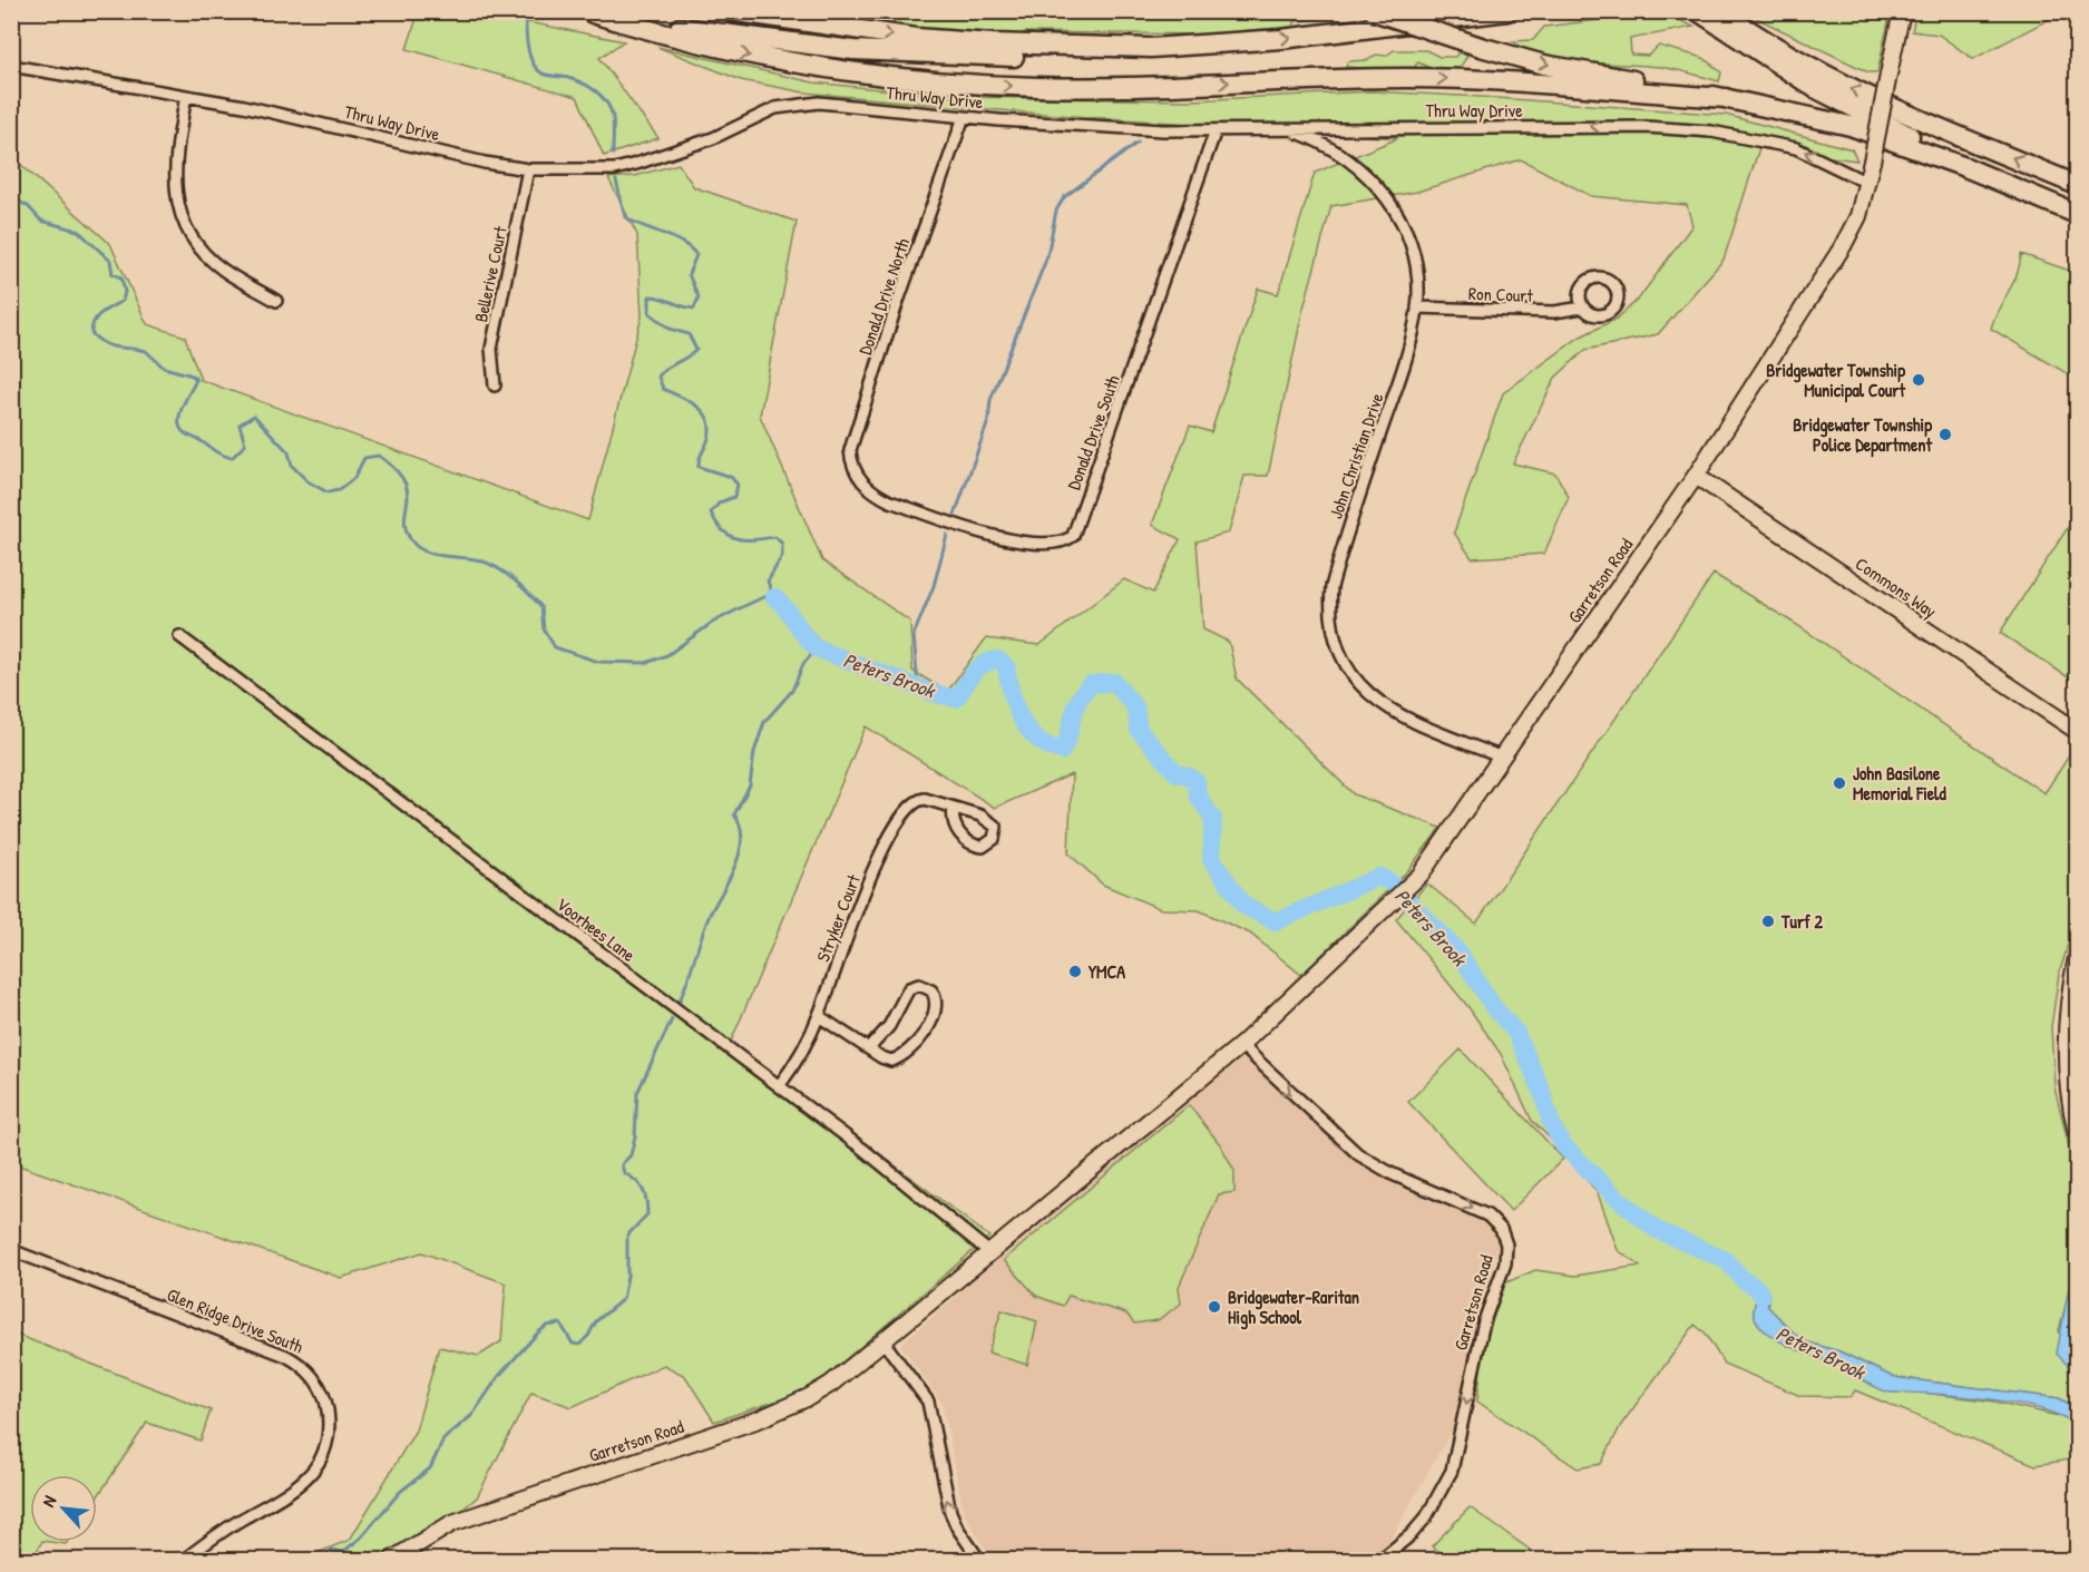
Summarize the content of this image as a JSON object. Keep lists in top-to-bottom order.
{
  "streets": {
    "street": [
      "Thru Way Drive",
      "Bellerive Court",
      "Ron Court",
      "Donald Drive North",
      "Donald Drive South",
      "John Christian Drive",
      "Garretson Road",
      "Commons Way",
      "Stryker Court",
      "Voorhees Lane",
      "Glen Ridge Drive South"
    ]
  },
  "crossings": [
    ["Thru Way Drive", "Bellerive Court"],
    ["Thru Way Drive", "Donald Drive North"],
    ["Thru Way Drive", "Donald Drive South"],
    ["Thru Way Drive", "John Christian Drive"],
    ["Thru Way Drive", "Garretson Road"],
    ["Ron Court", "John Christian Drive"],
    ["Donald Drive North", "Donald Drive South"],
    ["John Christian Drive", "Garretson Road"],
    ["Garretson Road", "Commons Way"],
    ["Garretson Road", "Voorhees Lane"],
    ["Stryker Court", "Voorhees Lane"]
  ],
  "water": ["Peters Brook"],
  "places": [
    "Bridgewater Township Municipal Court",
    "Bridgewater Township Police Department",
    "John Basilone Memorial Field",
    "Turf 2",
    "YMCA",
    "Bridgewater-Raritan High School"
  ],
  "north": "top left"
}
